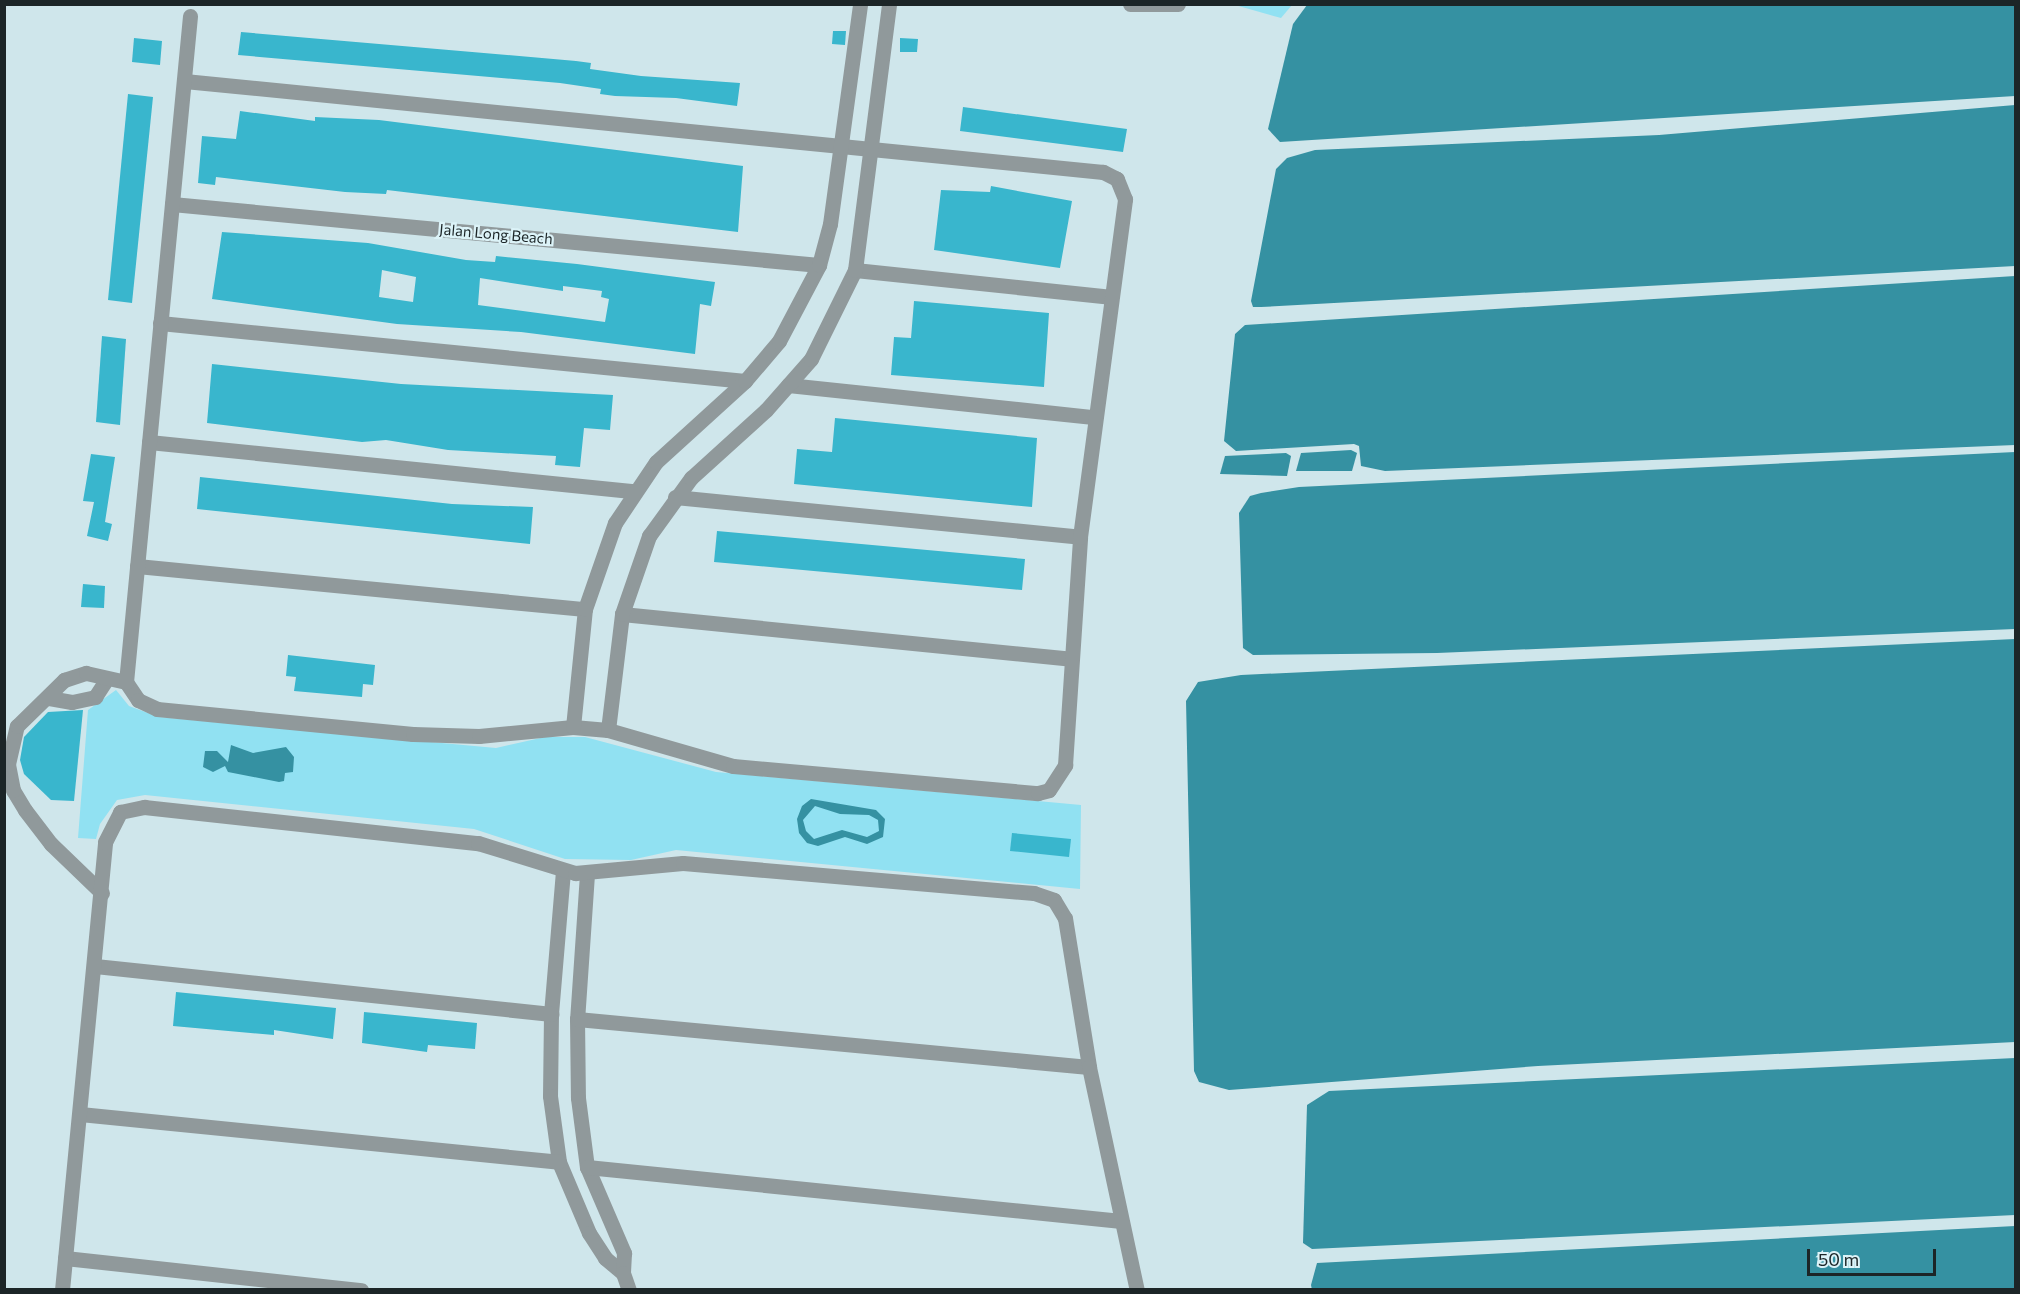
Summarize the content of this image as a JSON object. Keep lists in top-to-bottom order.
{
  "streets": {
    "street": ["Jalan Long Beach"]
  },
  "scale_bar": "50 m"
}
